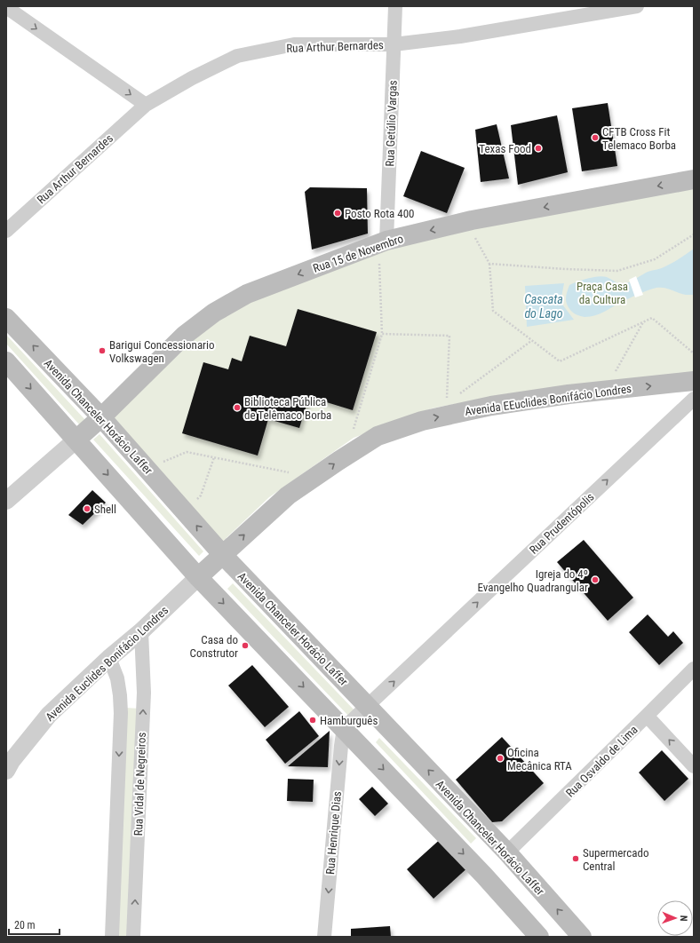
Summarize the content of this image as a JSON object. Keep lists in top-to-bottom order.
{
  "streets": {
    "main road": ["Rua 15 de Novembro", "Avenida EEuclides Bonifácio Londres", "Avenida Chanceler Horácio Laffer"],
    "street": [
      "Rua Arthur Bernardes",
      "Rua Getúlio Vargas",
      "Rua Prudentópolis",
      "Avenida Euclides Bonifácio Londres",
      "Rua Osvaldo de Lima",
      "Rua Vidal de Negreiros",
      "Rua Henrique Dias"
    ]
  },
  "crossings": [
    ["Rua Arthur Bernardes", "Rua Getúlio Vargas"],
    ["Rua Getúlio Vargas", "Rua 15 de Novembro"],
    ["Rua 15 de Novembro", "Avenida Chanceler Horácio Laffer"],
    ["Avenida EEuclides Bonifácio Londres", "Avenida Chanceler Horácio Laffer"],
    ["Avenida EEuclides Bonifácio Londres", "Avenida Euclides Bonifácio Londres"],
    ["Avenida Chanceler Horácio Laffer", "Rua Prudentópolis"],
    ["Avenida Chanceler Horácio Laffer", "Rua Osvaldo de Lima"],
    ["Rua Prudentópolis", "Rua Henrique Dias"],
    ["Avenida Euclides Bonifácio Londres", "Rua Vidal de Negreiros"]
  ],
  "one_way": [
    "Rua 15 de Novembro",
    "Avenida EEuclides Bonifácio Londres",
    "Rua Prudentópolis",
    "Rua Henrique Dias"
  ],
  "water": ["Cascata do Lago"],
  "parks": ["Praça Casa da Cultura"],
  "places": [
    "CFTB Cross Fit Telemaco Borba",
    "Texas Food",
    "Posto Rota 400",
    "Barigui Concessionario Volkswagen",
    "Biblioteca Pública de Telêmaco Borba",
    "Shell",
    "Igreja do 4º Evangelho Quadrangular",
    "Casa do Construtor",
    "Hamburguês",
    "Oficina Mecânica RTA",
    "Supermercado Central"
  ],
  "scale_bar": "20 m",
  "north": "right"
}
